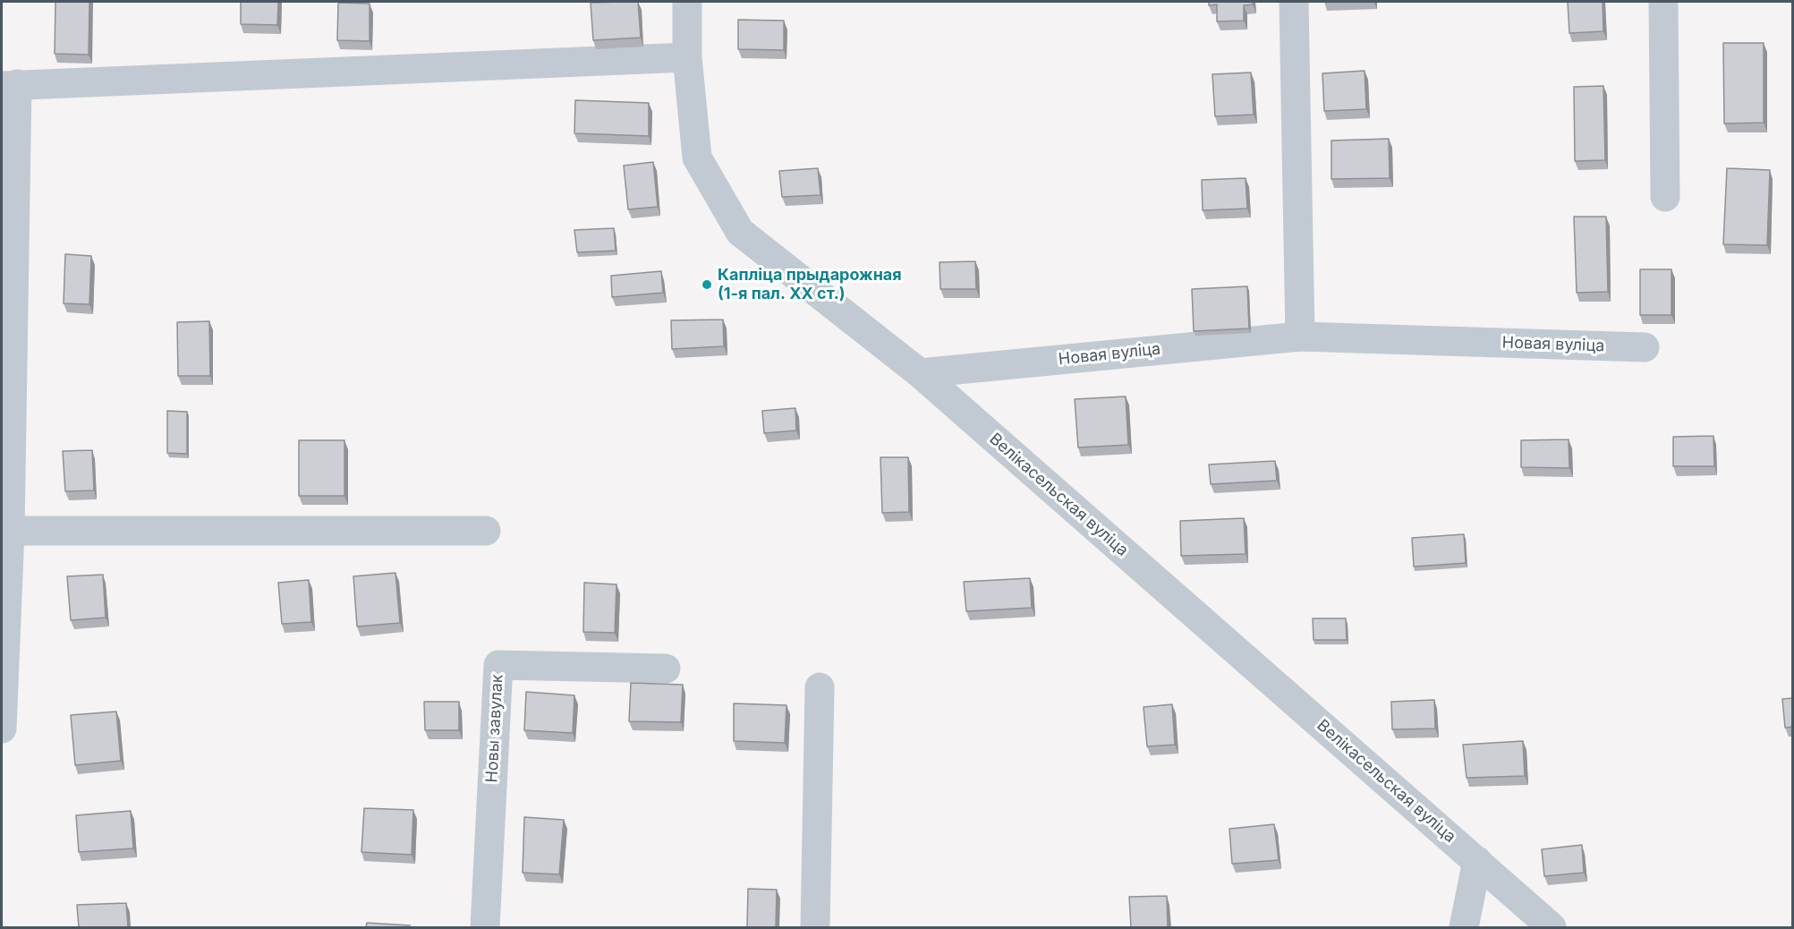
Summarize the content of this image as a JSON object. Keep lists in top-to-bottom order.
{
  "streets": {
    "street": ["Новая вуліца", "Велікасельская вуліца", "Новы завулак"]
  },
  "crossings": [
    ["Новая вуліца", "Велікасельская вуліца"]
  ],
  "places": ["Капліца прыдарожная (1-я пал. XX ст.)"]
}
